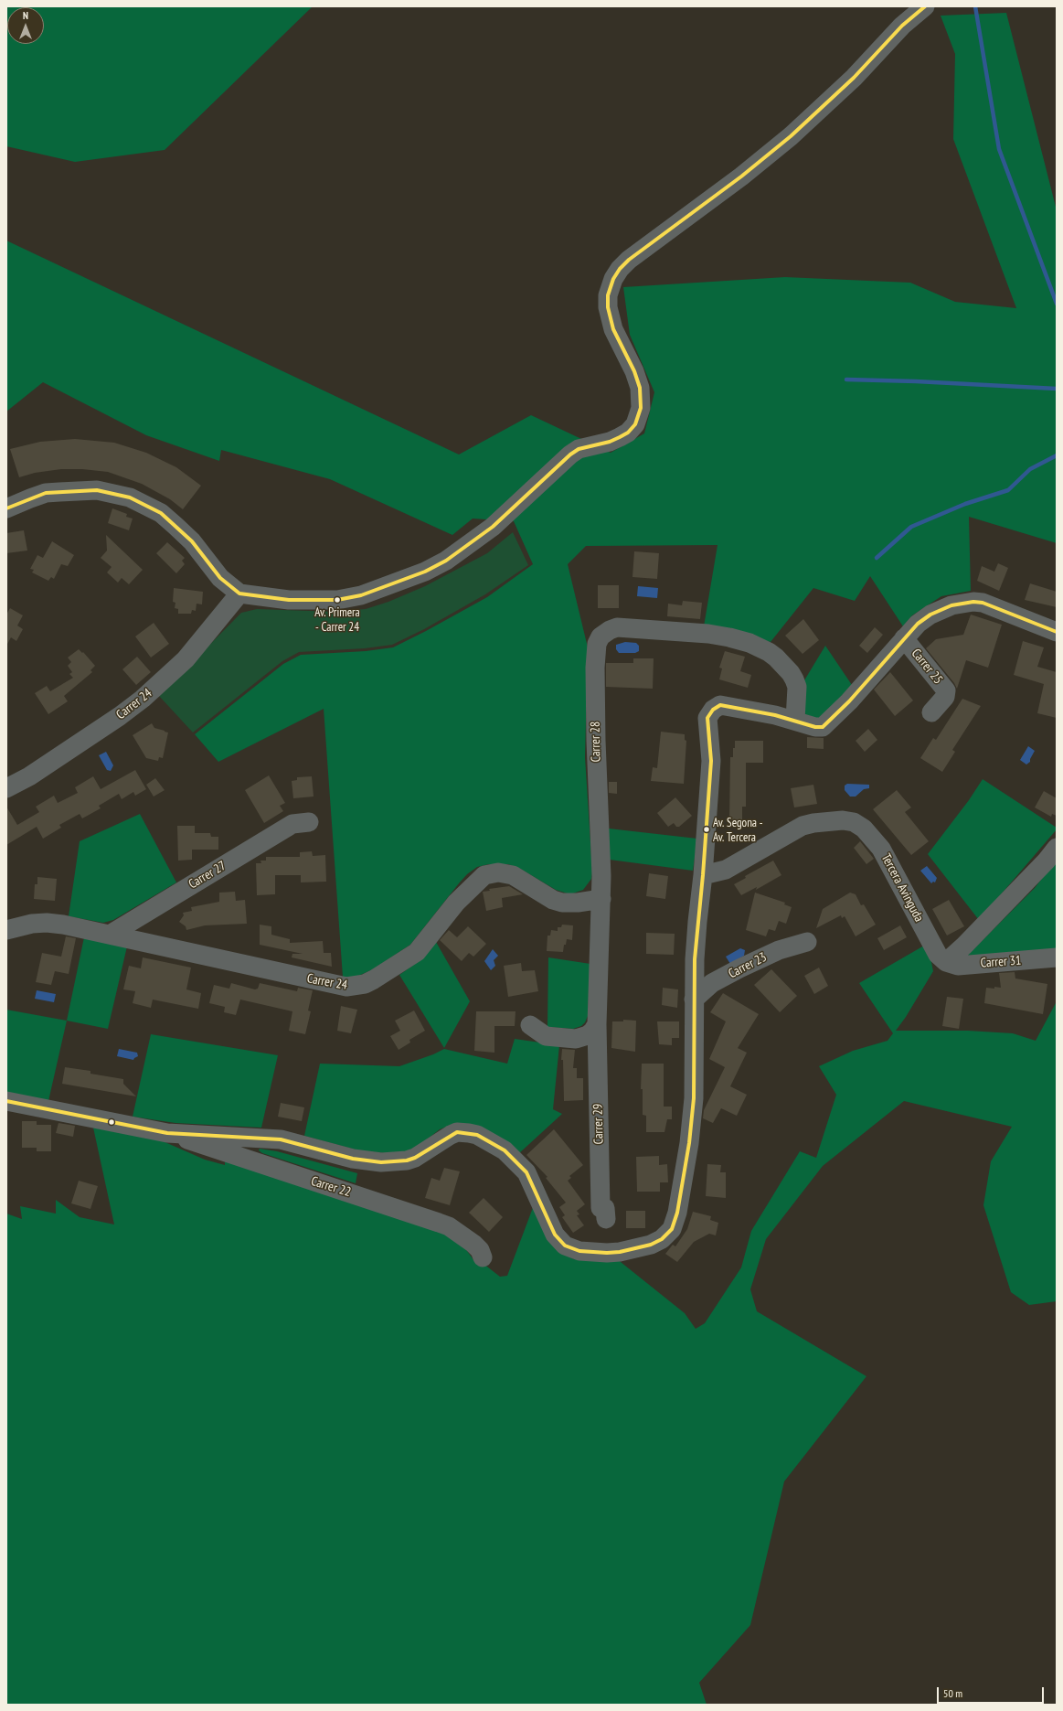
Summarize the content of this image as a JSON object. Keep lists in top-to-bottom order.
{
  "streets": {
    "street": [
      "Carrer 25",
      "Carrer 24",
      "Carrer 28",
      "Carrer 27",
      "Tercera Avinguda",
      "Carrer 31",
      "Carrer 23",
      "Carrer 29",
      "Carrer 22"
    ]
  },
  "crossings": [
    ["Carrer 24", "Carrer 28"],
    ["Carrer 24", "Carrer 27"],
    ["Carrer 28", "Carrer 29"],
    ["Tercera Avinguda", "Carrer 31"]
  ],
  "places": ["Av. Primera - Carrer 24", "Av. Segona - Av. Tercera"],
  "scale_bar": "50 m",
  "north": "top"
}
